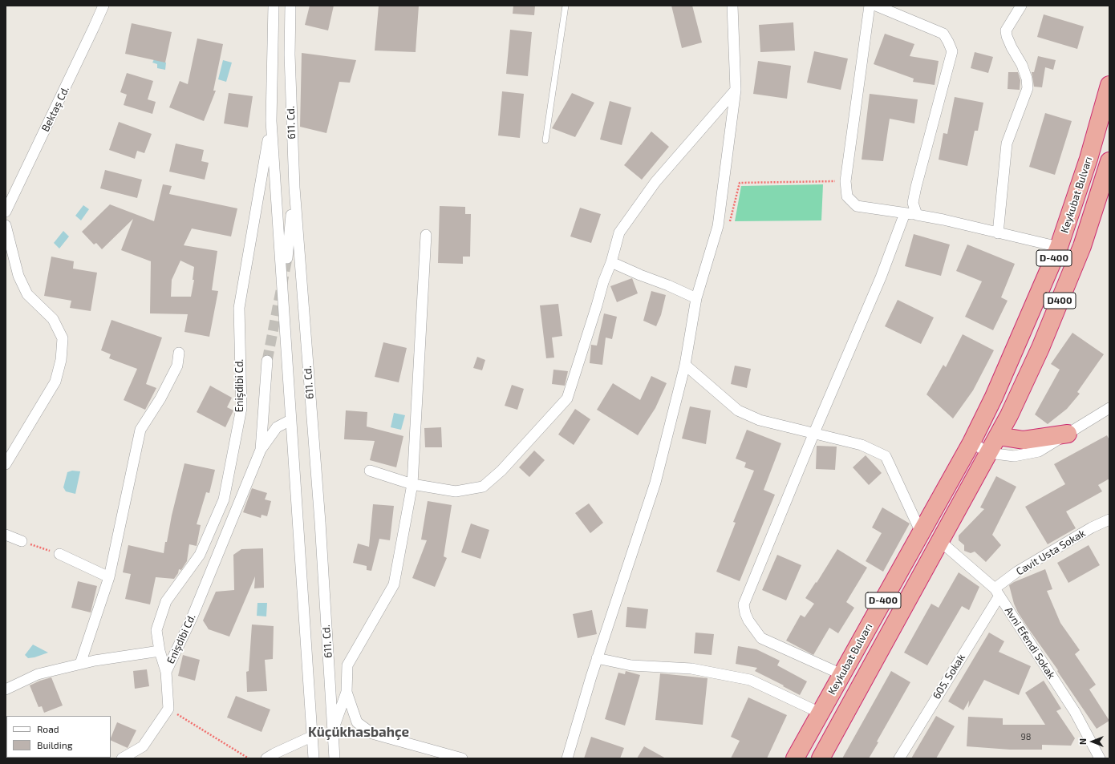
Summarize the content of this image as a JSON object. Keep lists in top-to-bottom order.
{
  "streets": {
    "highway": ["Keykubat Bulvarı", "D-400", "D400"],
    "street": [
      "Bektaş Cd.",
      "611. Cd.",
      "Enişdibi Cd.",
      "Cavit Usta Sokak",
      "Avni Efendi Sokak",
      "605. Sokak"
    ]
  },
  "crossings": [
    ["611. Cd.", "Enişdibi Cd."],
    ["Keykubat Bulvarı", "D-400"],
    ["D-400", "Avni Efendi Sokak"],
    ["Cavit Usta Sokak", "Avni Efendi Sokak"],
    ["Cavit Usta Sokak", "605. Sokak"],
    ["Avni Efendi Sokak", "605. Sokak"]
  ],
  "districts": ["Küçükhasbahçe"],
  "house_numbers": ["98"],
  "legend": ["Road", "Building"],
  "north": "left"
}
